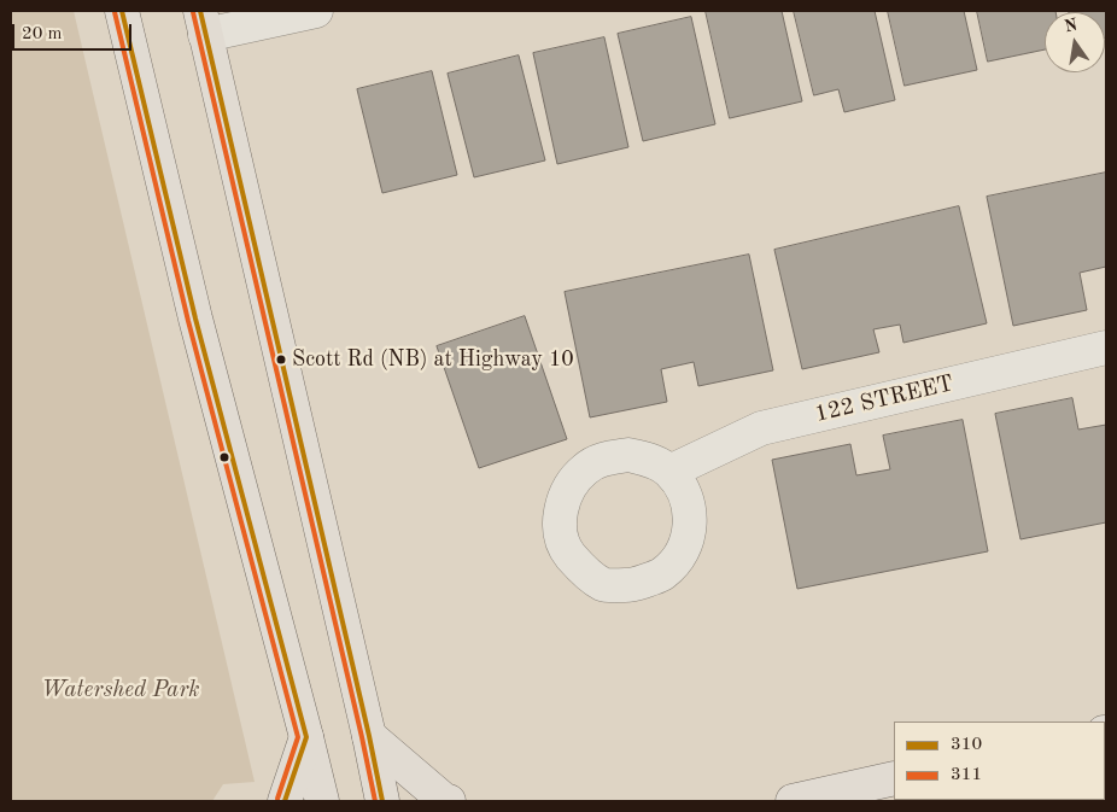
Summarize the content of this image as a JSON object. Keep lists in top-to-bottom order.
{
  "streets": {
    "street": ["122 STREET"]
  },
  "parks": ["Watershed Park"],
  "places": ["Scott Rd (NB) at Highway 10"],
  "lines": ["transit line 310", "transit line 311"],
  "legend": ["310", "311"],
  "scale_bar": "20 m",
  "north": "top"
}
